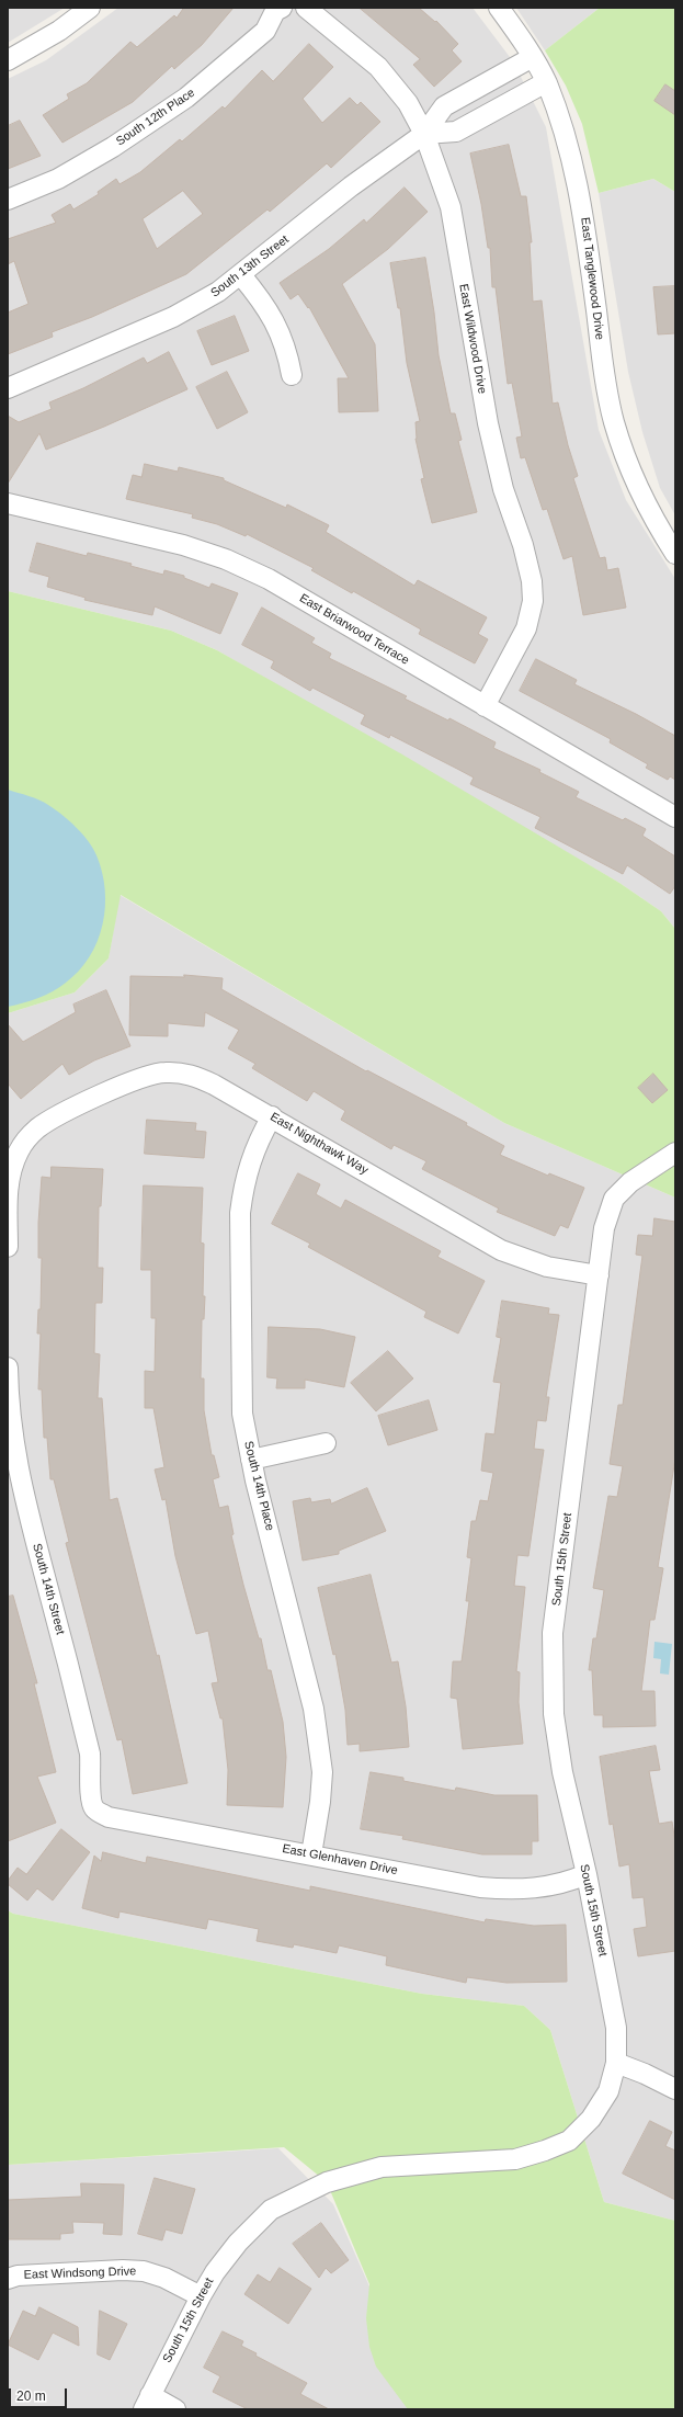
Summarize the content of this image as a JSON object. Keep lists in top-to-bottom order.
{
  "streets": {
    "street": [
      "South 12th Place",
      "South 13th Street",
      "East Tanglewood Drive",
      "East Wildwood Drive",
      "East Briarwood Terrace",
      "East Nighthawk Way",
      "South 14th Place",
      "South 15th Street",
      "South 14th Street",
      "East Glenhaven Drive",
      "East Windsong Drive"
    ]
  },
  "crossings": [
    ["South 13th Street", "East Tanglewood Drive"],
    ["South 13th Street", "East Wildwood Drive"],
    ["East Wildwood Drive", "East Briarwood Terrace"],
    ["East Nighthawk Way", "South 14th Place"],
    ["East Nighthawk Way", "South 15th Street"],
    ["South 14th Place", "East Glenhaven Drive"],
    ["South 15th Street", "East Glenhaven Drive"],
    ["South 15th Street", "East Windsong Drive"],
    ["South 14th Street", "East Glenhaven Drive"]
  ],
  "scale_bar": "20 m"
}
